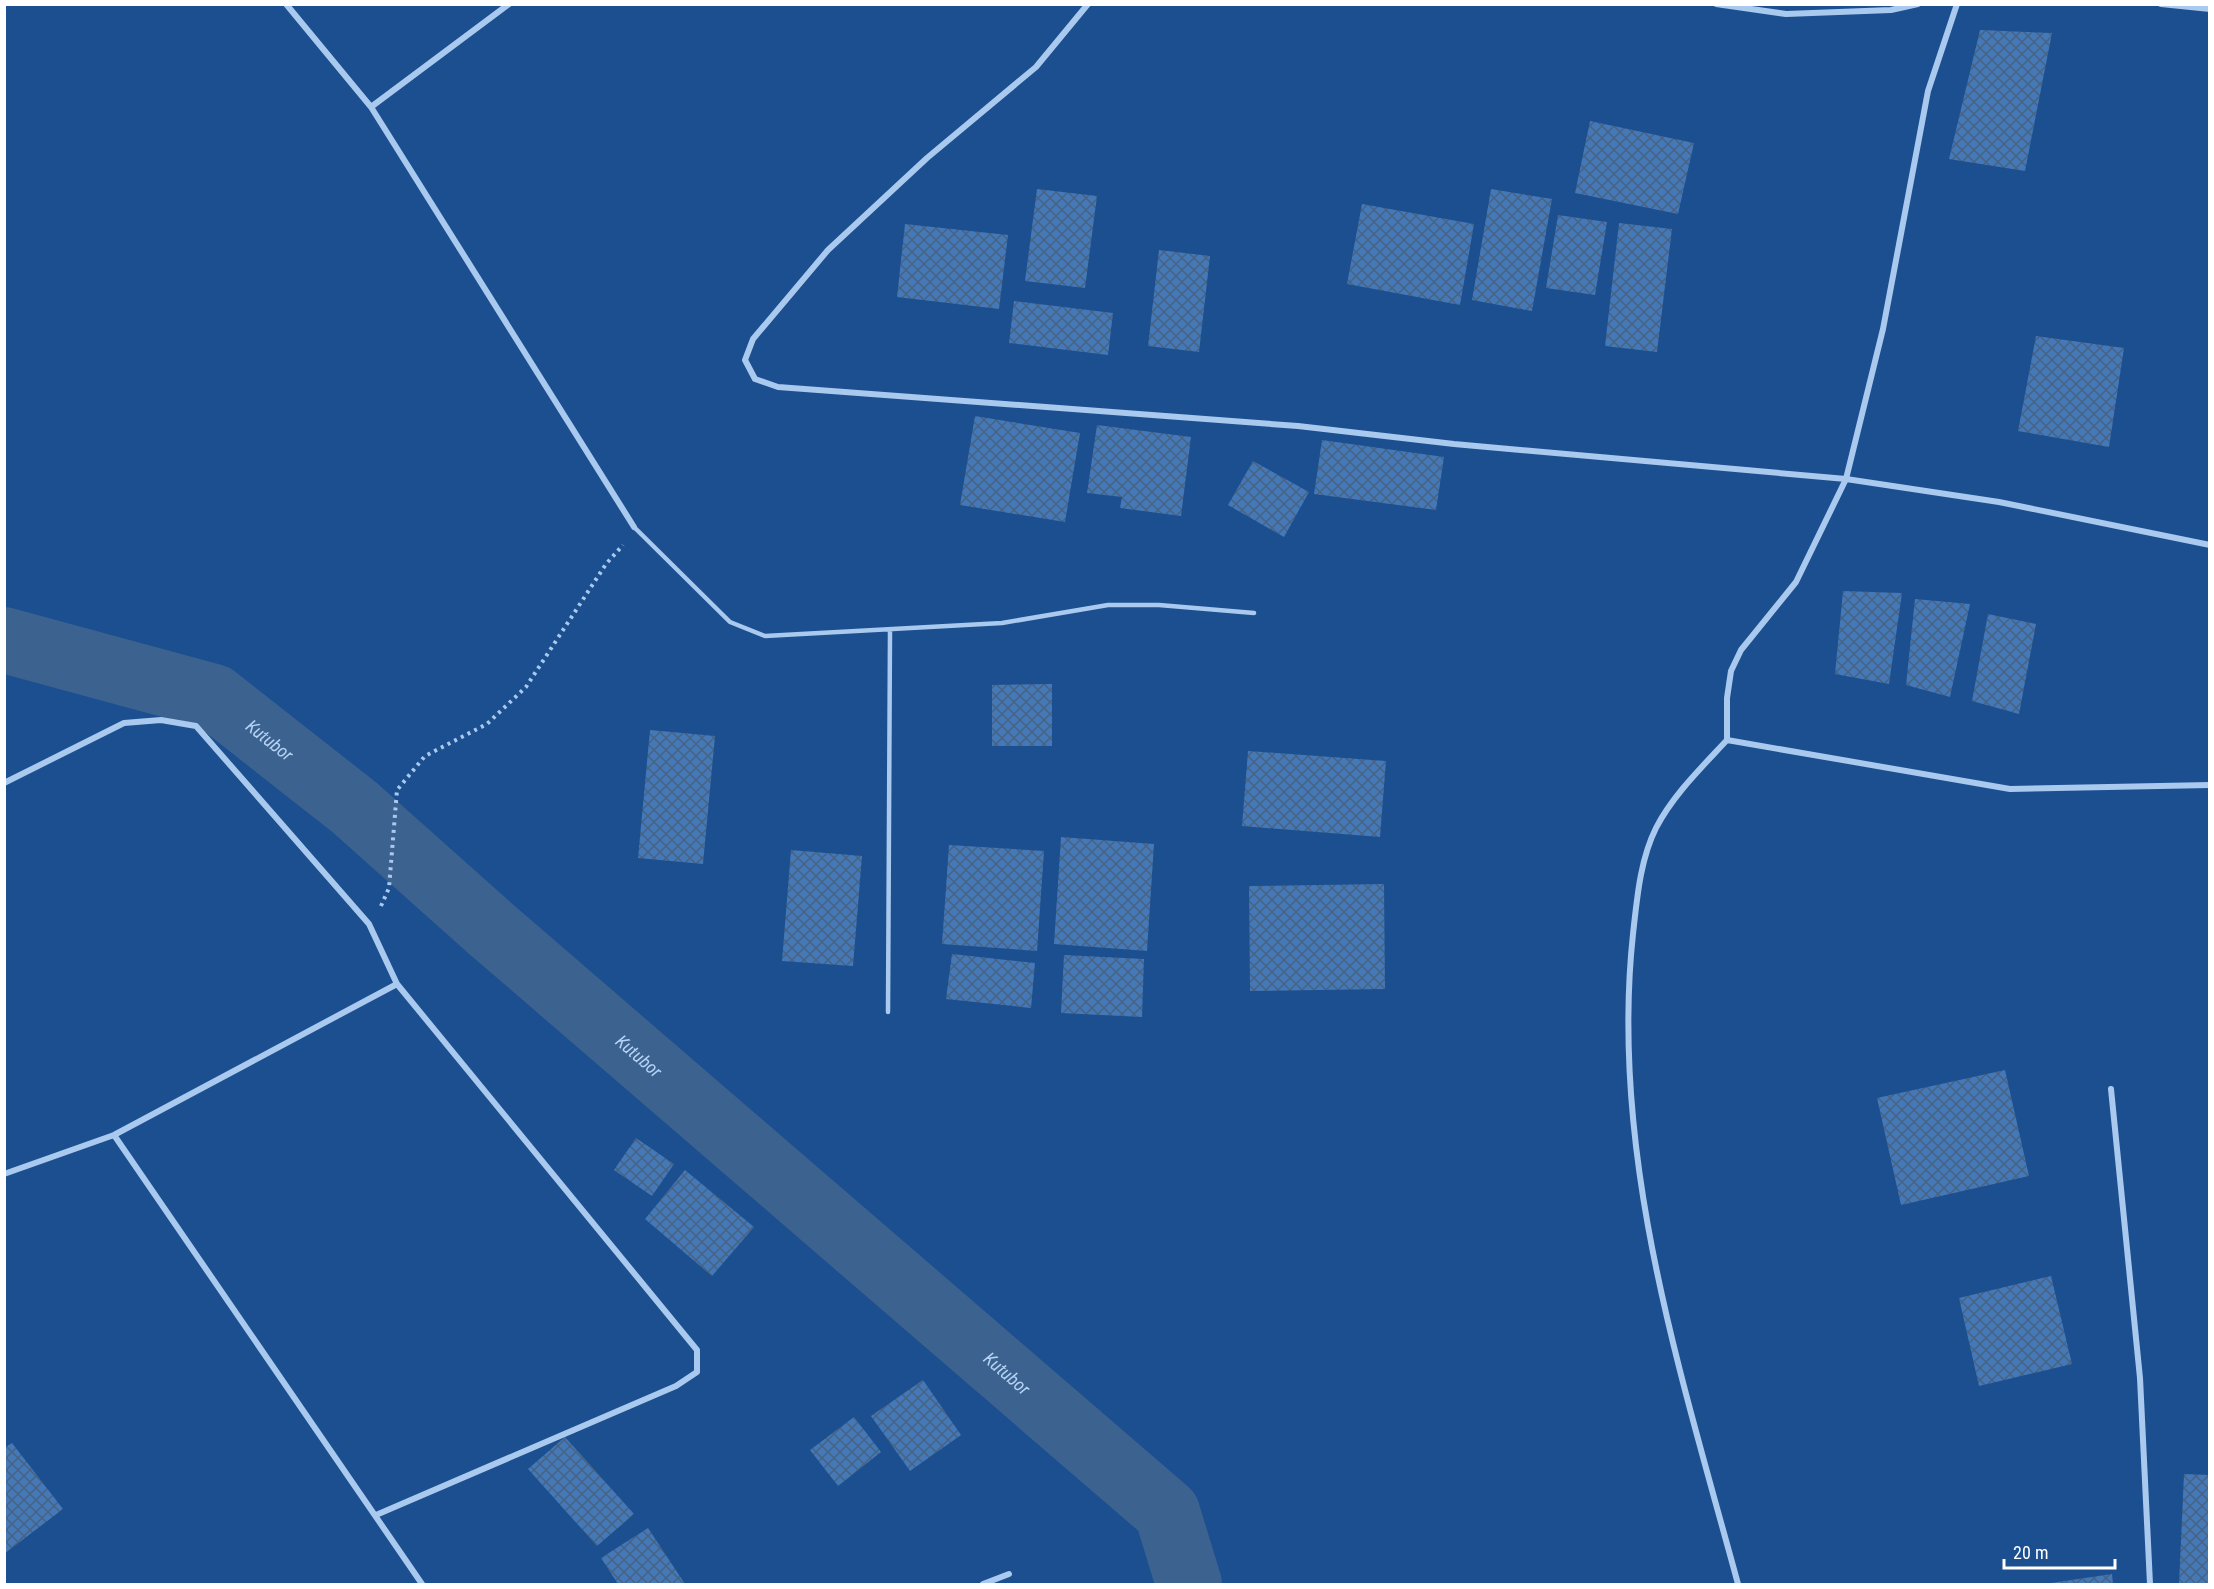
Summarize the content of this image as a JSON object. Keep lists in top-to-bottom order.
{
  "water": ["Kutubor"],
  "scale_bar": "20 m"
}
